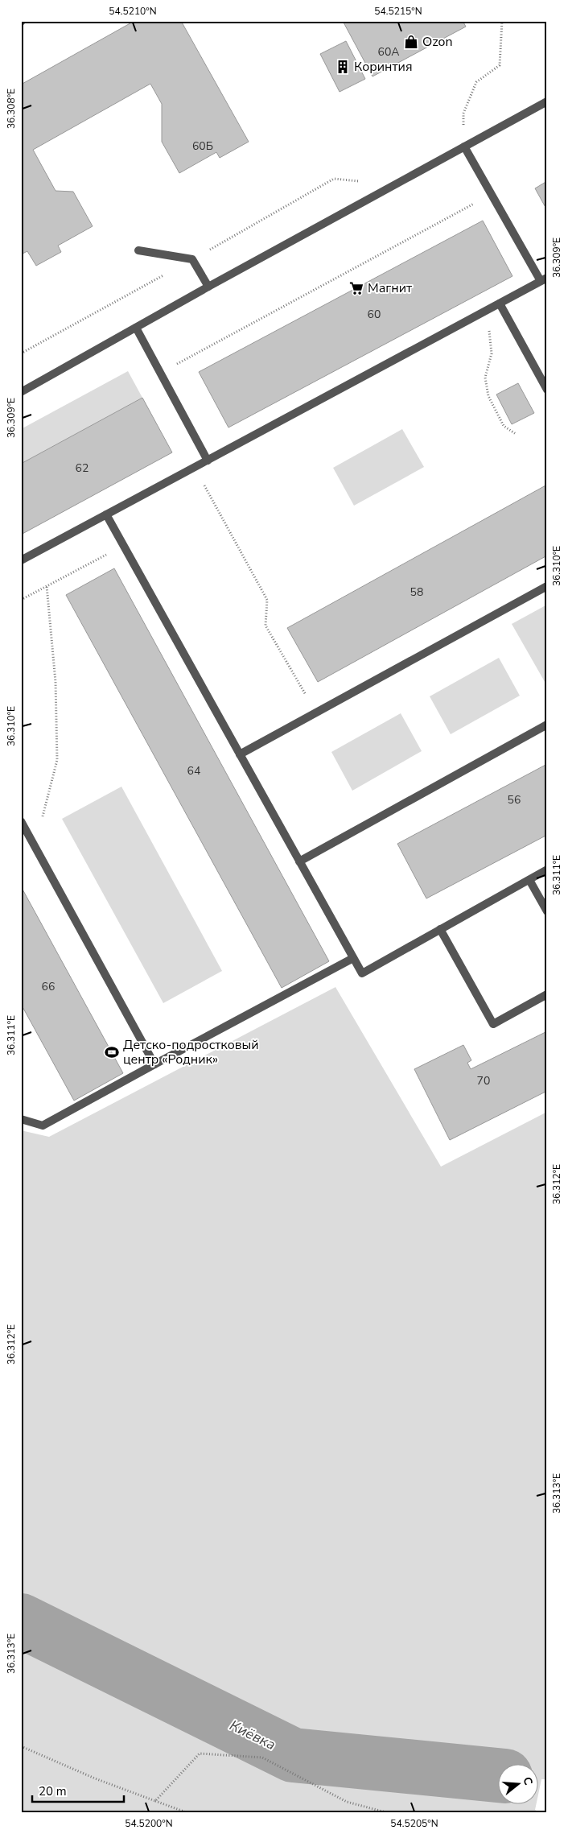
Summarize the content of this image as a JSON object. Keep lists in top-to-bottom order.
{
  "water": ["Киёвка"],
  "places": {
    "shop": ["Ozon"],
    "building": ["Коринтия"],
    "supermarket": ["Магнит"],
    "sports": ["Детско-подростковый центр «Родник»"]
  },
  "house_numbers": [
    "60А",
    "60Б",
    "60",
    "62",
    "58",
    "64",
    "56",
    "66",
    "70"
  ],
  "scale_bar": "20 m",
  "north": "right",
  "coordinates": [
    "54.5210°N",
    "54.5215°N",
    "36.308°E",
    "36.309°E",
    "36.310°E",
    "36.311°E",
    "36.312°E",
    "36.313°E",
    "54.5200°N",
    "54.5205°N"
  ]
}
